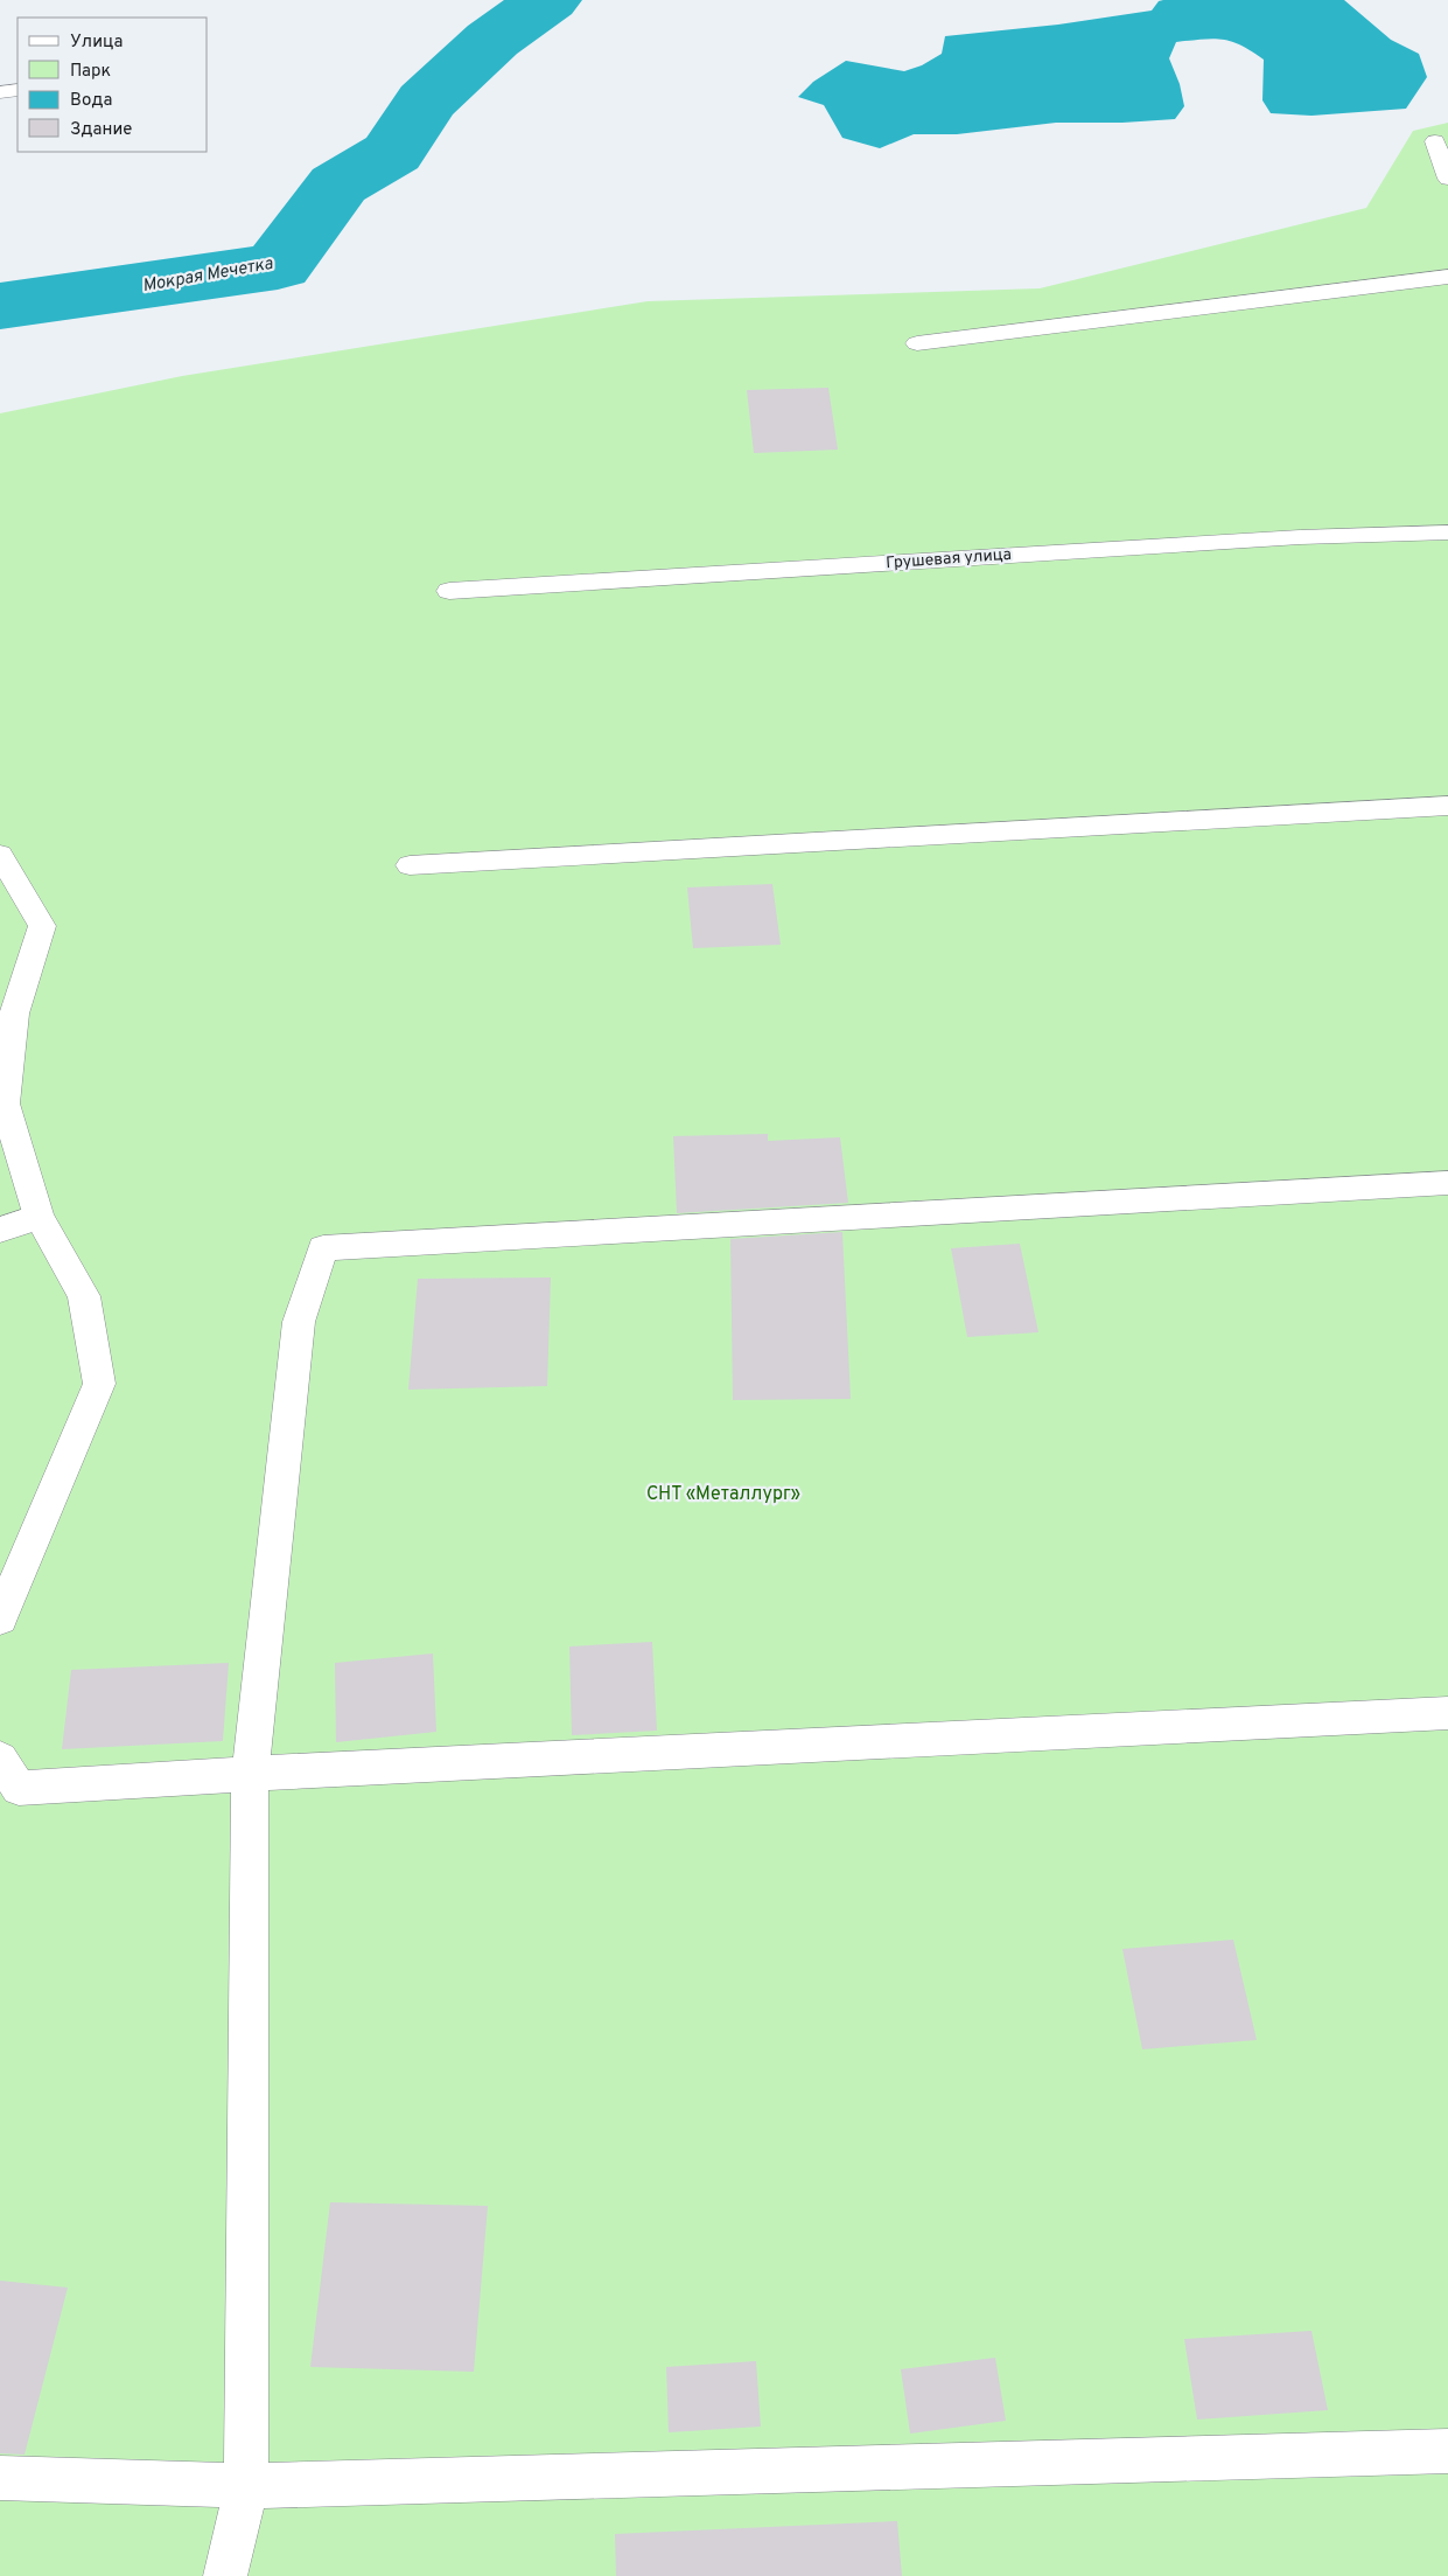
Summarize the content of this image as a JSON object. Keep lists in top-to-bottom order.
{
  "streets": {
    "street": ["Грушевая улица"]
  },
  "water": ["Мокрая Мечетка"],
  "parks": ["СНТ «Металлург»"],
  "legend": [
    "Улица",
    "Парк",
    "Вода",
    "Здание"
  ]
}
